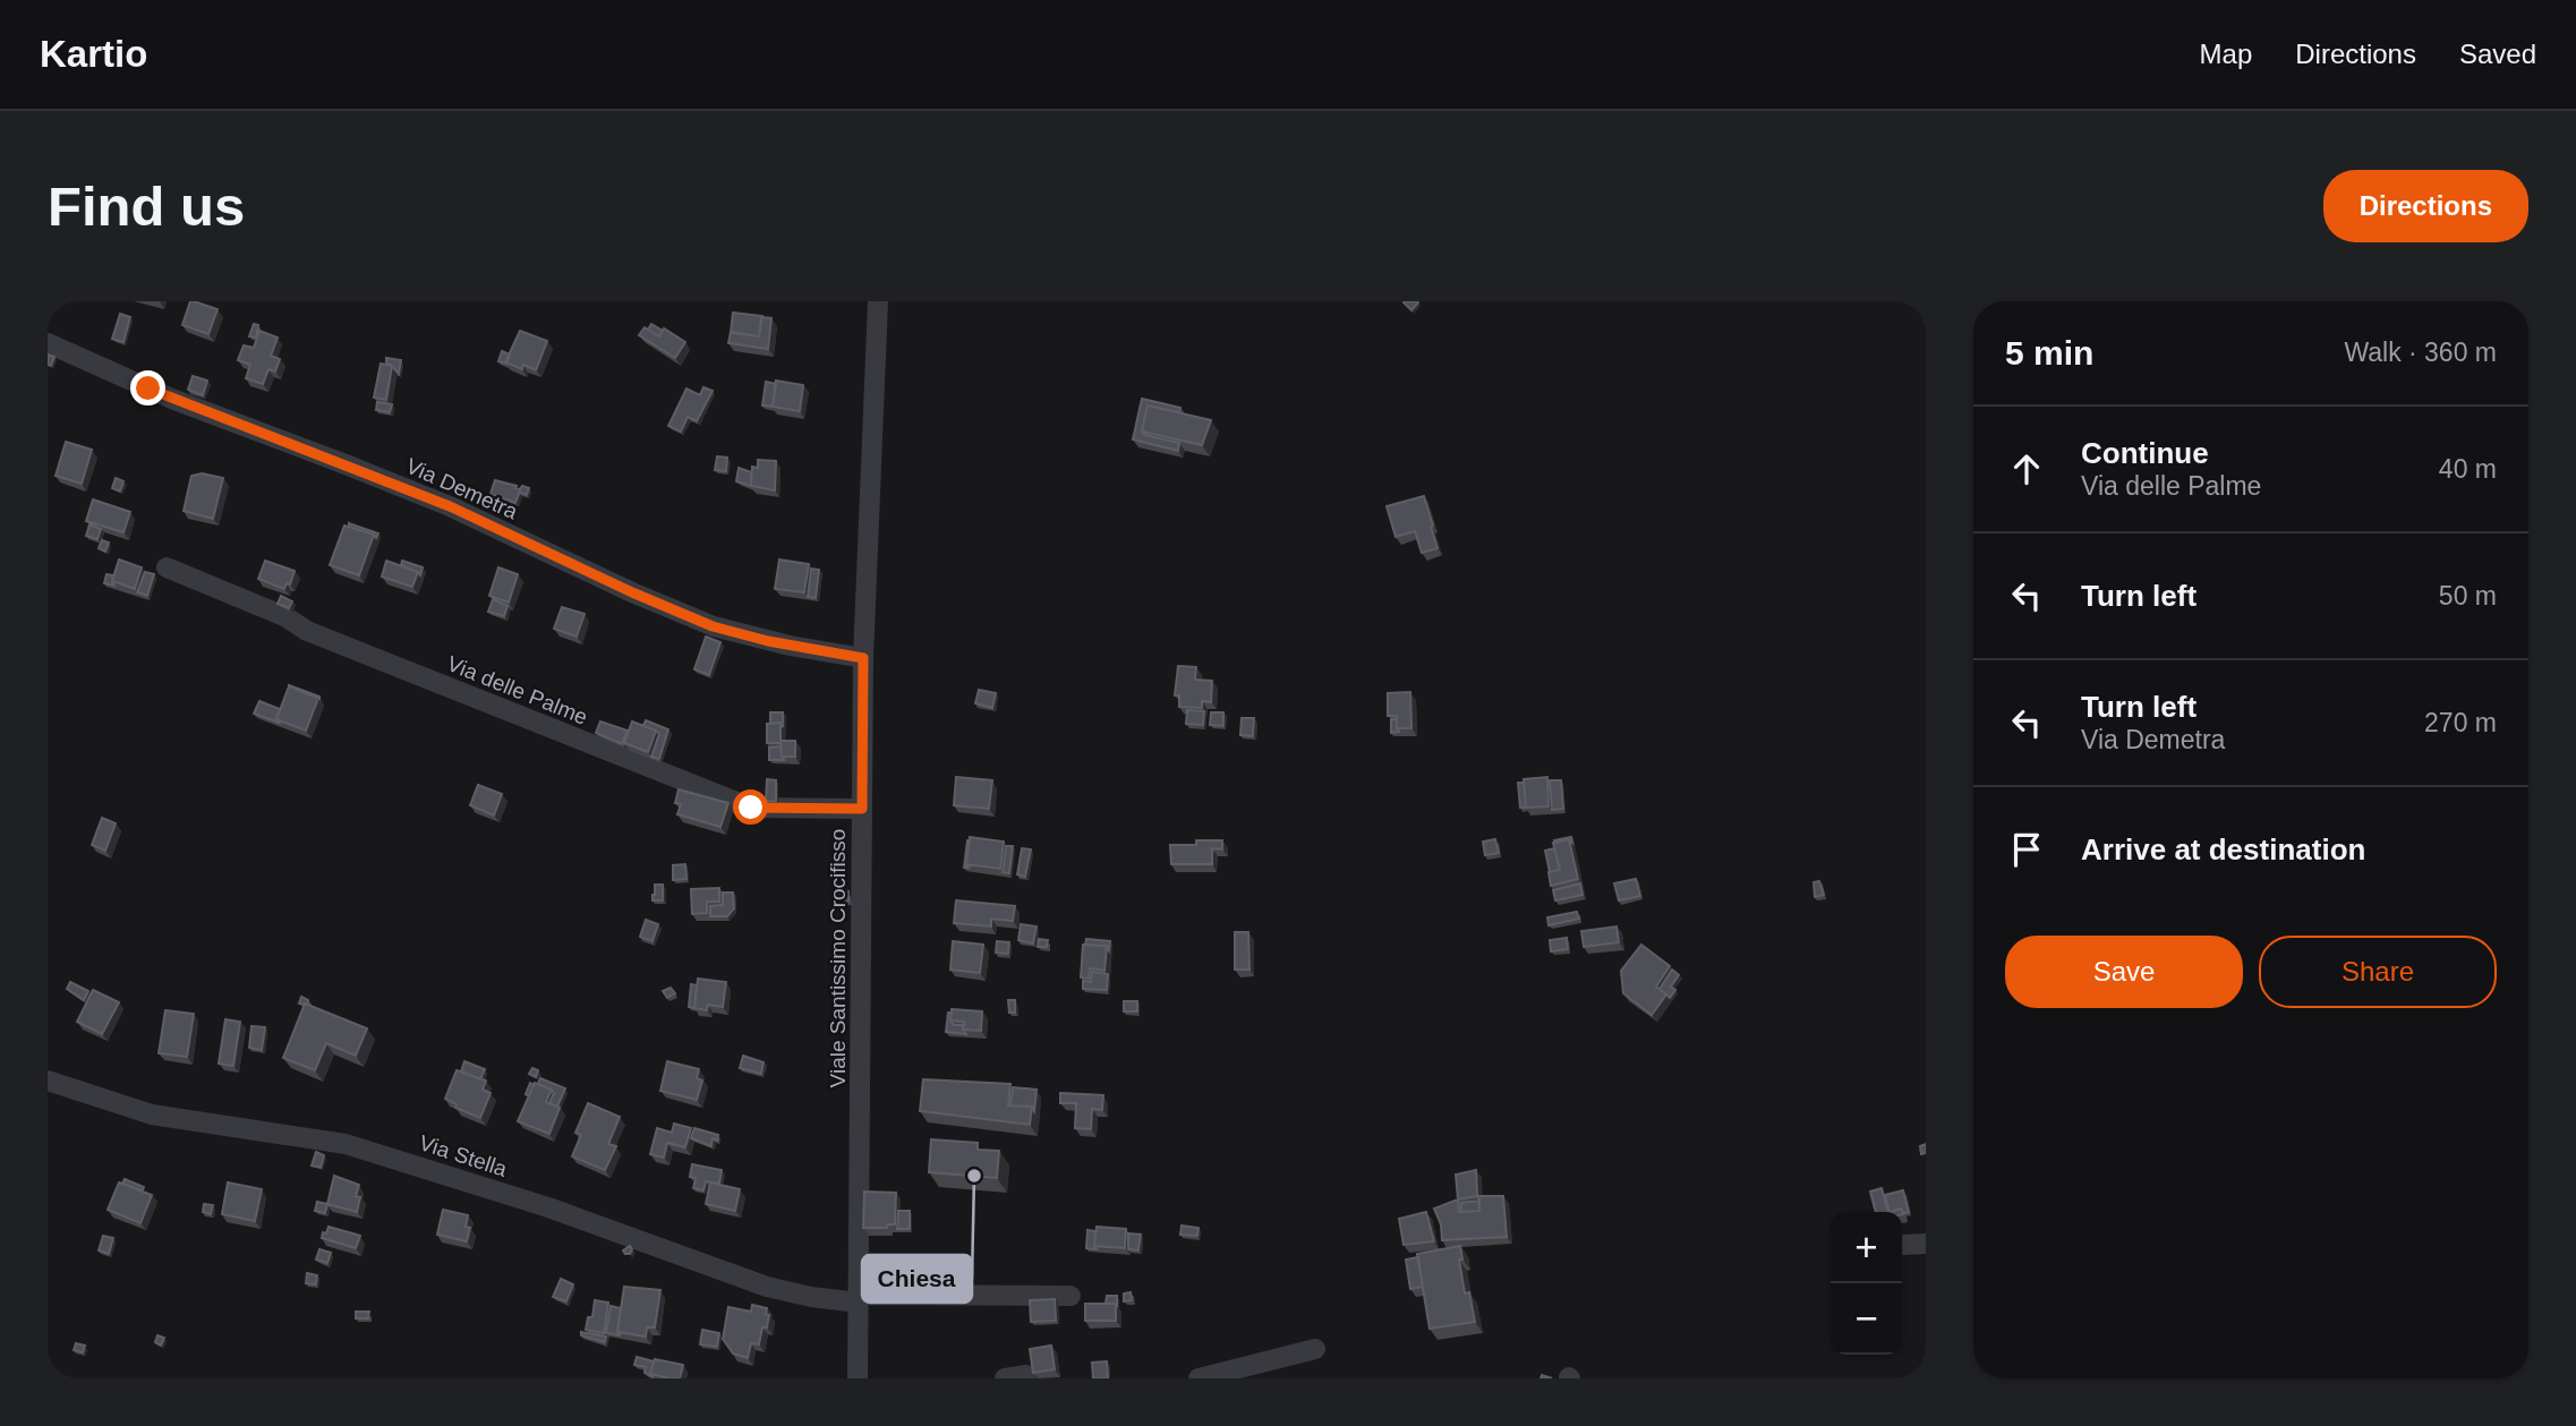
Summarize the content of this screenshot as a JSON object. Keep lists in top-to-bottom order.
{
  "streets": {
    "street": [
      "Via Demetra",
      "Via delle Palme",
      "Viale Santissimo Crocifisso",
      "Via Stella"
    ]
  },
  "crossings": [
    ["Via Demetra", "Viale Santissimo Crocifisso"],
    ["Via delle Palme", "Viale Santissimo Crocifisso"],
    ["Viale Santissimo Crocifisso", "Via Stella"]
  ],
  "places": ["Chiesa"],
  "page": {
    "header": "Kartio",
    "nav": ["Map", "Directions", "Saved"],
    "buttons": [
      "Directions",
      ["Save", "Share"]
    ],
    "title": "Find us",
    "heading": ["5 min", "Walk · 360 m"],
    "list": [
      ["Continue", "Via delle Palme", "40 m"],
      ["Turn left", "50 m"],
      ["Turn left", "Via Demetra", "270 m"],
      "Arrive at destination"
    ],
    "map_buttons": ["+", "−"]
  }
}
